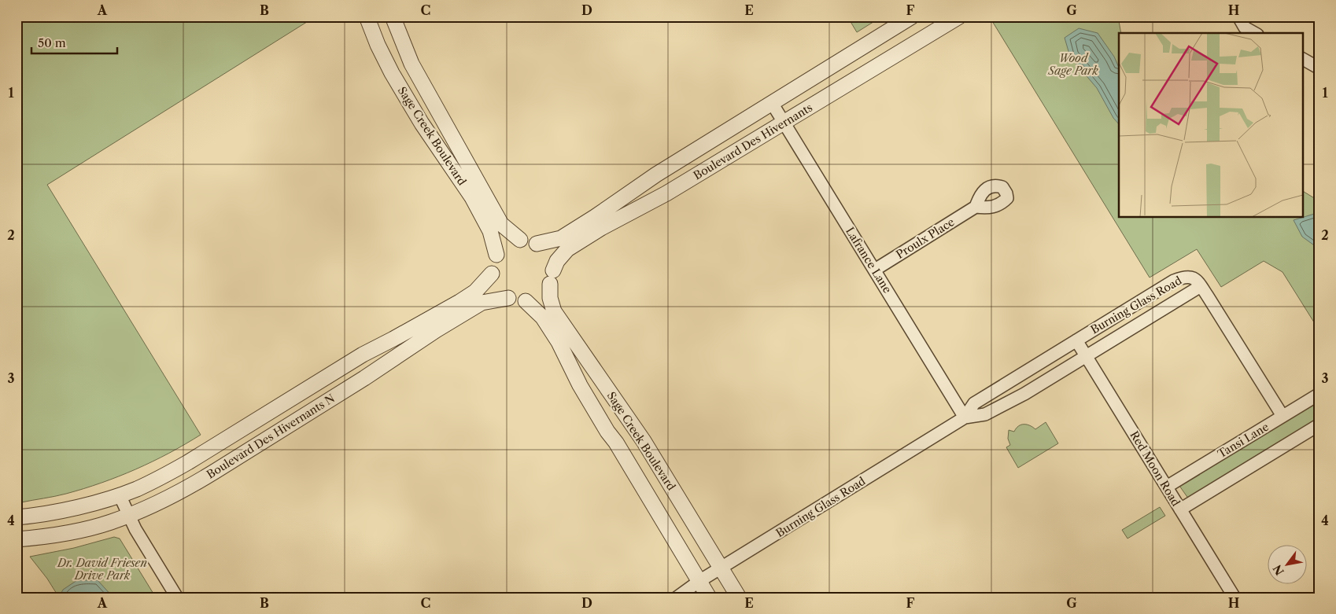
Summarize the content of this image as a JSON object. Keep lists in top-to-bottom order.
{
  "streets": {
    "street": [
      "Sage Creek Boulevard",
      "Boulevard Des Hivernants",
      "Proulx Place",
      "Lafrance Lane",
      "Burning Glass Road",
      "Boulevard Des Hivernants N",
      "Tansi Lane",
      "Red Moon Road"
    ]
  },
  "crossings": [
    ["Sage Creek Boulevard", "Boulevard Des Hivernants"],
    ["Sage Creek Boulevard", "Burning Glass Road"],
    ["Sage Creek Boulevard", "Boulevard Des Hivernants N"],
    ["Boulevard Des Hivernants", "Lafrance Lane"],
    ["Boulevard Des Hivernants", "Boulevard Des Hivernants N"],
    ["Proulx Place", "Lafrance Lane"],
    ["Lafrance Lane", "Burning Glass Road"],
    ["Burning Glass Road", "Red Moon Road"],
    ["Tansi Lane", "Red Moon Road"]
  ],
  "parks": ["Wood Sage Park", "Dr. David Friesen Drive Park"],
  "scale_bar": "50 m",
  "north": "bottom left",
  "grid": {
    "columns": [
      "A",
      "B",
      "C",
      "D",
      "E",
      "F",
      "G",
      "H"
    ],
    "rows": [
      "1",
      "2",
      "3",
      "4"
    ]
  }
}
